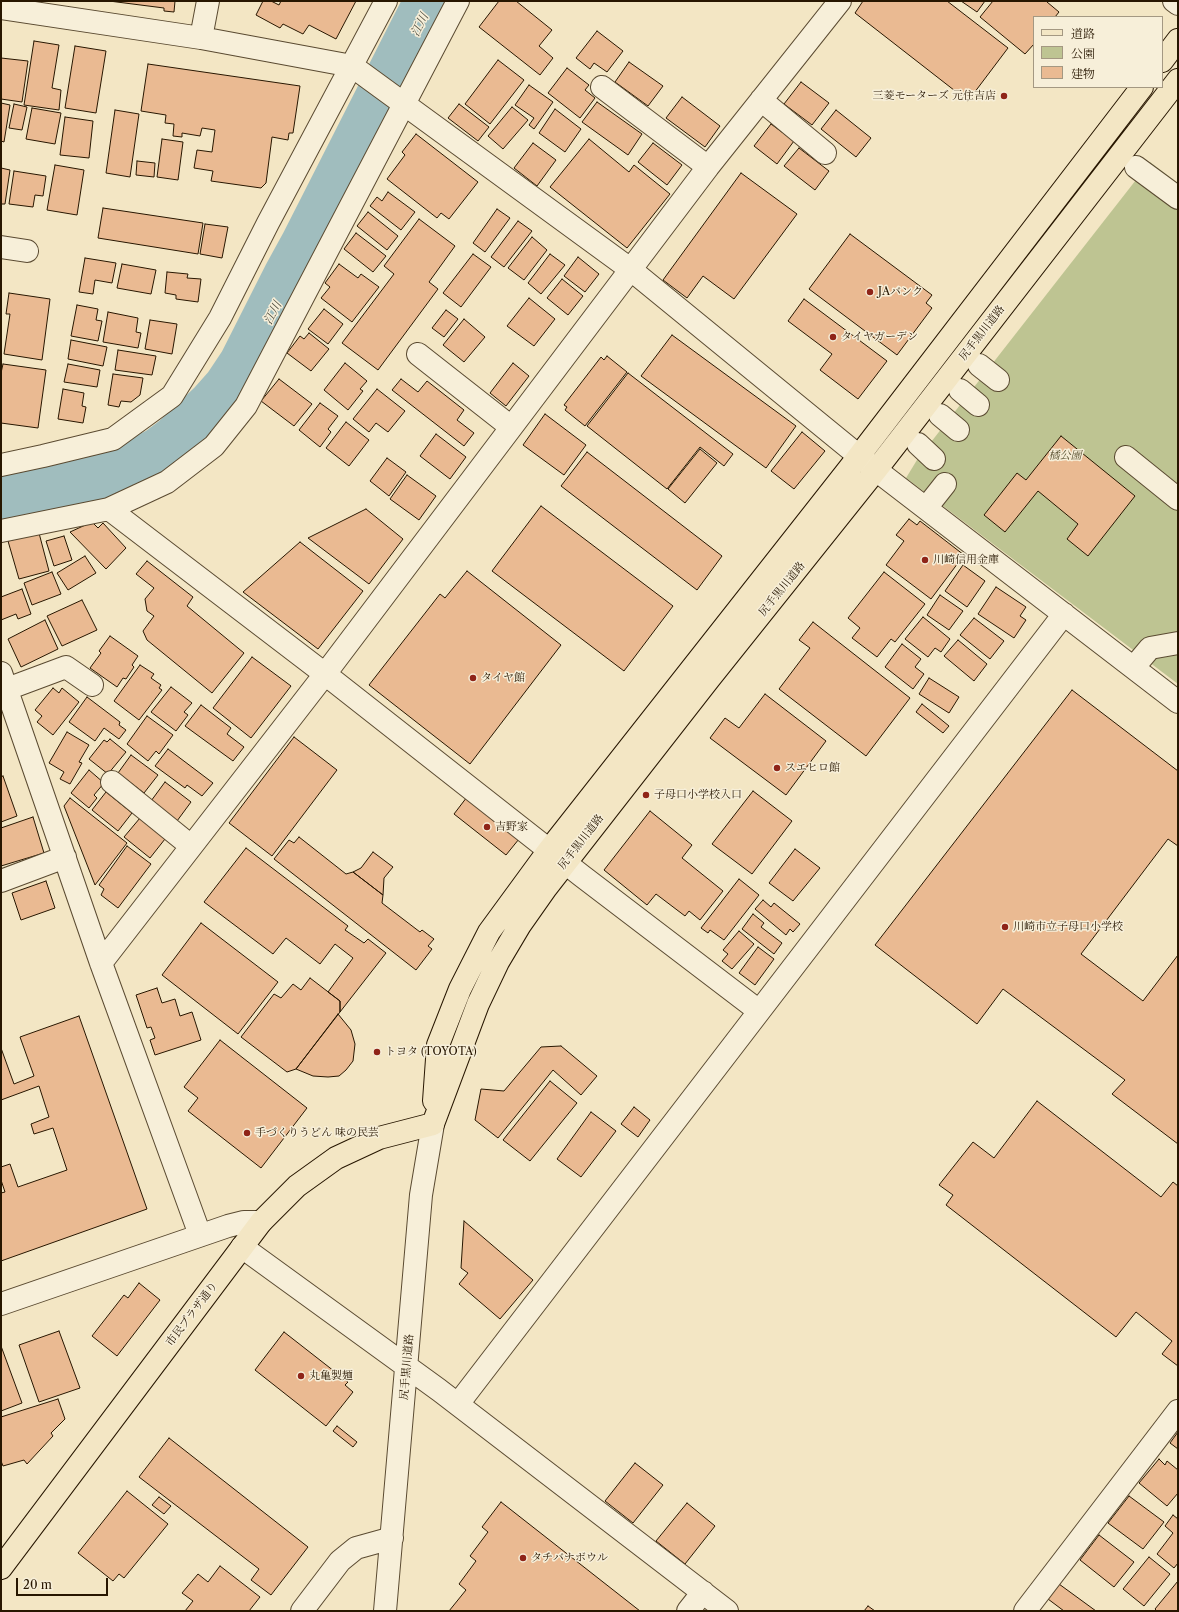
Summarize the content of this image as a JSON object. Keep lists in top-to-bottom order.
{
  "streets": {
    "main road": ["尻手黒川道路", "市民プラザ通り"]
  },
  "crossings": [
    ["尻手黒川道路", "市民プラザ通り"]
  ],
  "water": ["江川"],
  "parks": ["橘公園"],
  "places": [
    "三菱モーターズ 元住吉店",
    "JAバンク",
    "タイヤガーデン",
    "川崎信用金庫",
    "タイヤ館",
    "スエヒロ館",
    "子母口小学校入口",
    "吉野家",
    "川崎市立子母口小学校",
    "トヨタ (TOYOTA)",
    "手づくりうどん 味の民芸",
    "丸亀製麺",
    "タチバナボウル"
  ],
  "legend": ["道路", "公園", "建物"],
  "scale_bar": "20 m"
}
